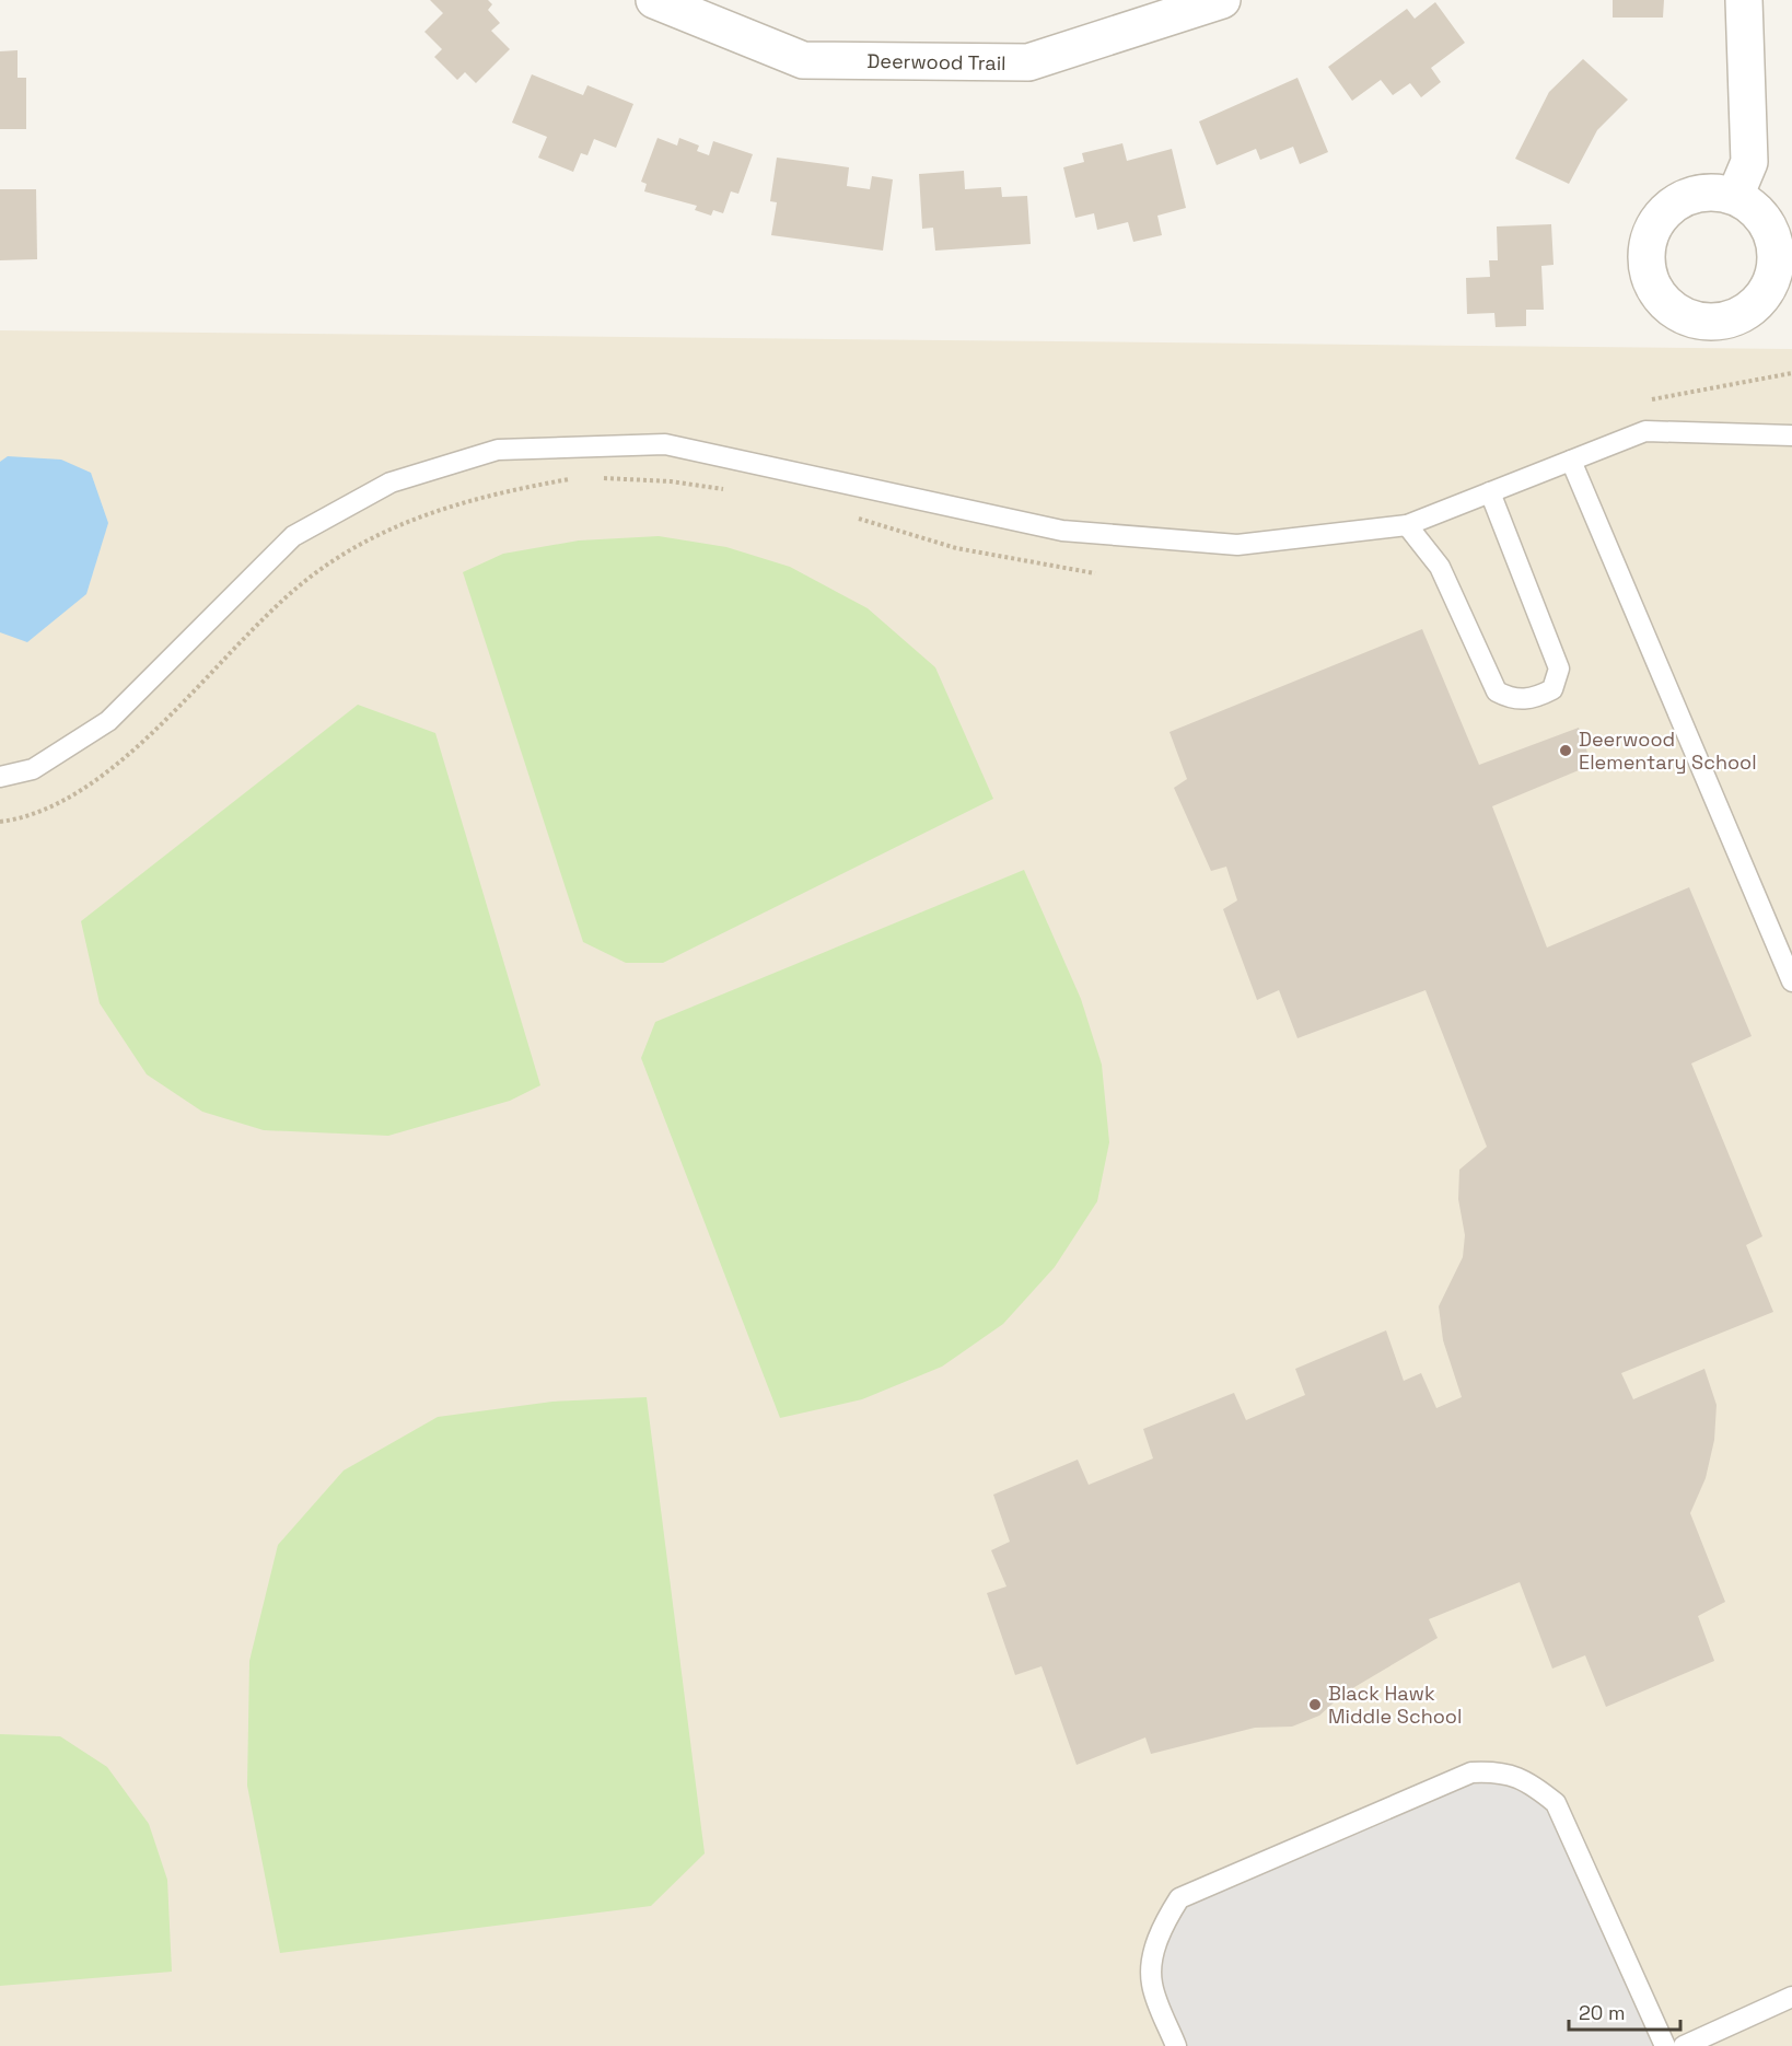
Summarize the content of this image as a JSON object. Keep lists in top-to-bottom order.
{
  "streets": {
    "street": ["Deerwood Trail"]
  },
  "places": ["Deerwood Elementary School", "Black Hawk Middle School"],
  "scale_bar": "20 m"
}
